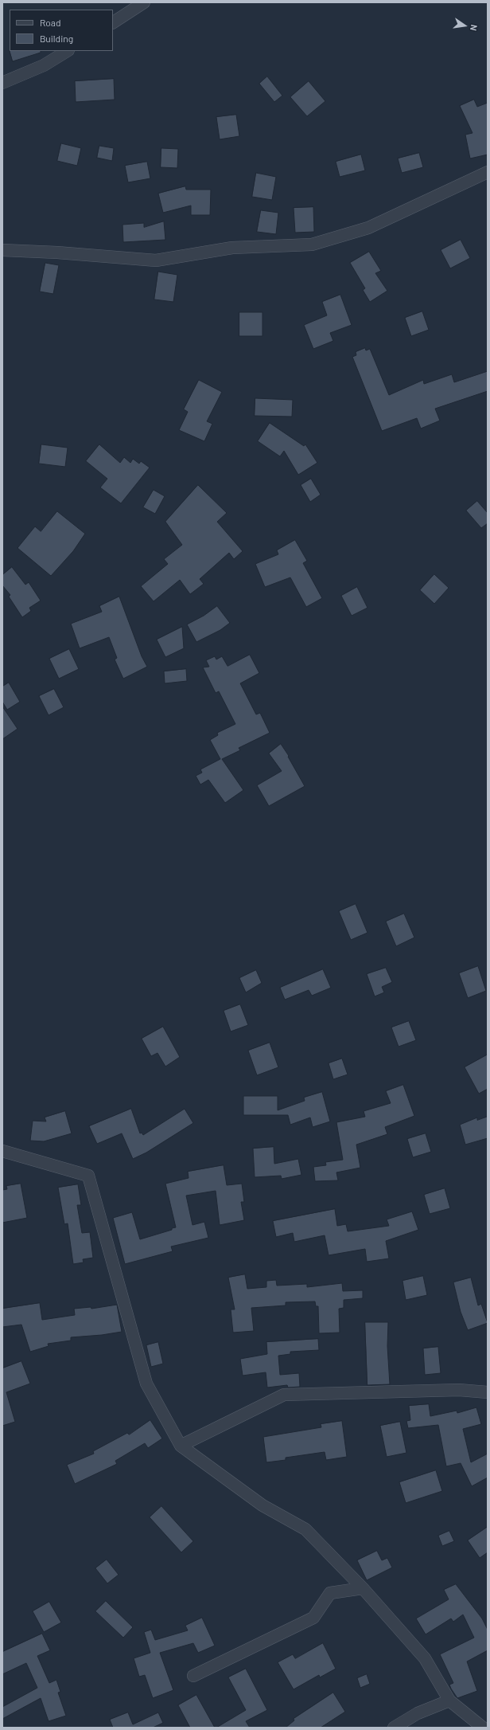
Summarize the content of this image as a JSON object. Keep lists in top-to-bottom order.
{
  "legend": ["Road", "Building"],
  "north": "right"
}
